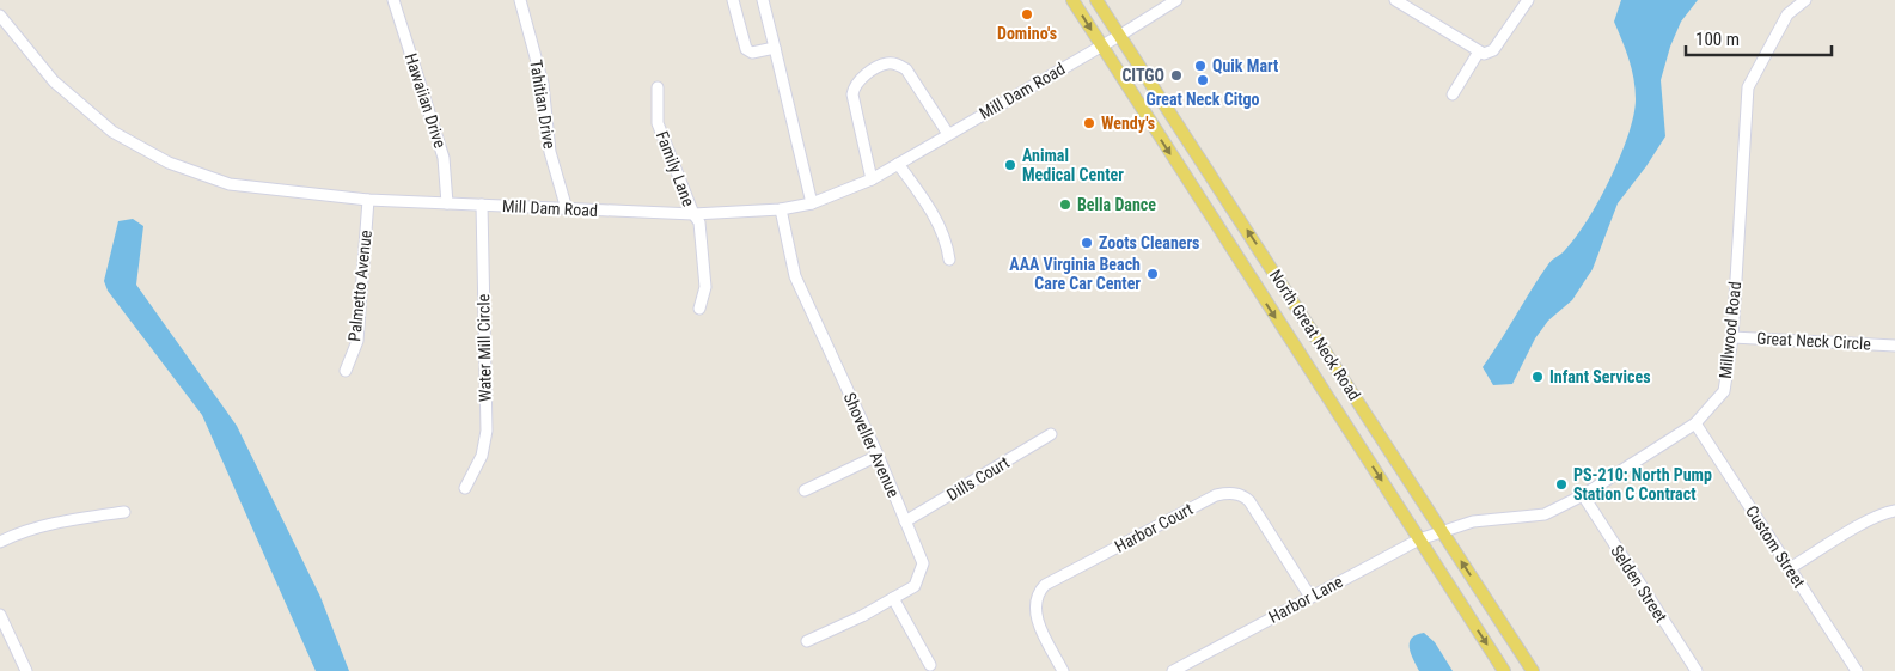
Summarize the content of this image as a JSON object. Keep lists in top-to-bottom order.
{
  "streets": {
    "main road": ["North Great Neck Road"],
    "street": [
      "Mill Dam Road",
      "Hawaiian Drive",
      "Tahitian Drive",
      "Family Lane",
      "Palmetto Avenue",
      "Millwood Road",
      "Great Neck Circle",
      "Water Mill Circle",
      "Shoveller Avenue",
      "Dills Court",
      "Harbor Court",
      "Custom Street",
      "Selden Street",
      "Harbor Lane"
    ]
  },
  "crossings": [
    ["Mill Dam Road", "Hawaiian Drive"],
    ["Mill Dam Road", "Tahitian Drive"],
    ["Mill Dam Road", "Family Lane"],
    ["Mill Dam Road", "Palmetto Avenue"],
    ["Mill Dam Road", "North Great Neck Road"],
    ["Mill Dam Road", "Water Mill Circle"],
    ["Mill Dam Road", "Shoveller Avenue"],
    ["Millwood Road", "North Great Neck Road"],
    ["Millwood Road", "Great Neck Circle"],
    ["Millwood Road", "Custom Street"],
    ["Millwood Road", "Selden Street"],
    ["Millwood Road", "Harbor Lane"],
    ["North Great Neck Road", "Harbor Lane"],
    ["Shoveller Avenue", "Dills Court"],
    ["Harbor Court", "Harbor Lane"]
  ],
  "places": [
    "Domino's",
    "Quik Mart",
    "CITGO",
    "Great Neck Citgo",
    "Wendy's",
    "Animal Medical Center",
    "Bella Dance",
    "Zoots Cleaners",
    "AAA Virginia Beach Care Car Center",
    "Infant Services",
    "PS-210: North Pump Station C Contract"
  ],
  "scale_bar": "100 m"
}
